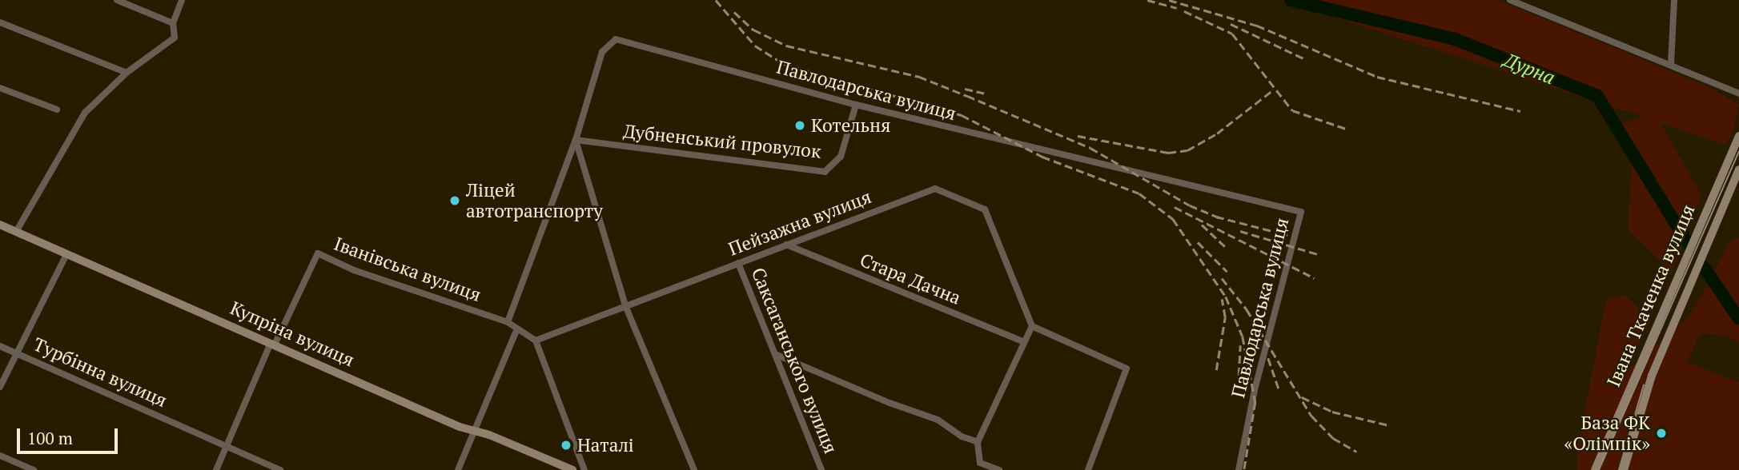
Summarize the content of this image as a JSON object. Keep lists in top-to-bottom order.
{
  "streets": {
    "main road": ["Івана Ткаченка вулиця", "Купріна вулиця"],
    "street": [
      "Павлодарська вулиця",
      "Дубненський провулок",
      "Пейзажна вулиця",
      "Іванівська вулиця",
      "Стара Дачна",
      "Саксаганського вулиця",
      "Турбінна вулиця"
    ]
  },
  "crossings": [
    ["Павлодарська вулиця", "Дубненський провулок"],
    ["Пейзажна вулиця", "Стара Дачна"],
    ["Пейзажна вулиця", "Саксаганського вулиця"],
    ["Іванівська вулиця", "Купріна вулиця"]
  ],
  "water": ["Дурна"],
  "places": [
    "Котельня",
    "Ліцей автотранспорту",
    "База ФК «Олімпік»",
    "Наталі"
  ],
  "scale_bar": "100 m"
}
